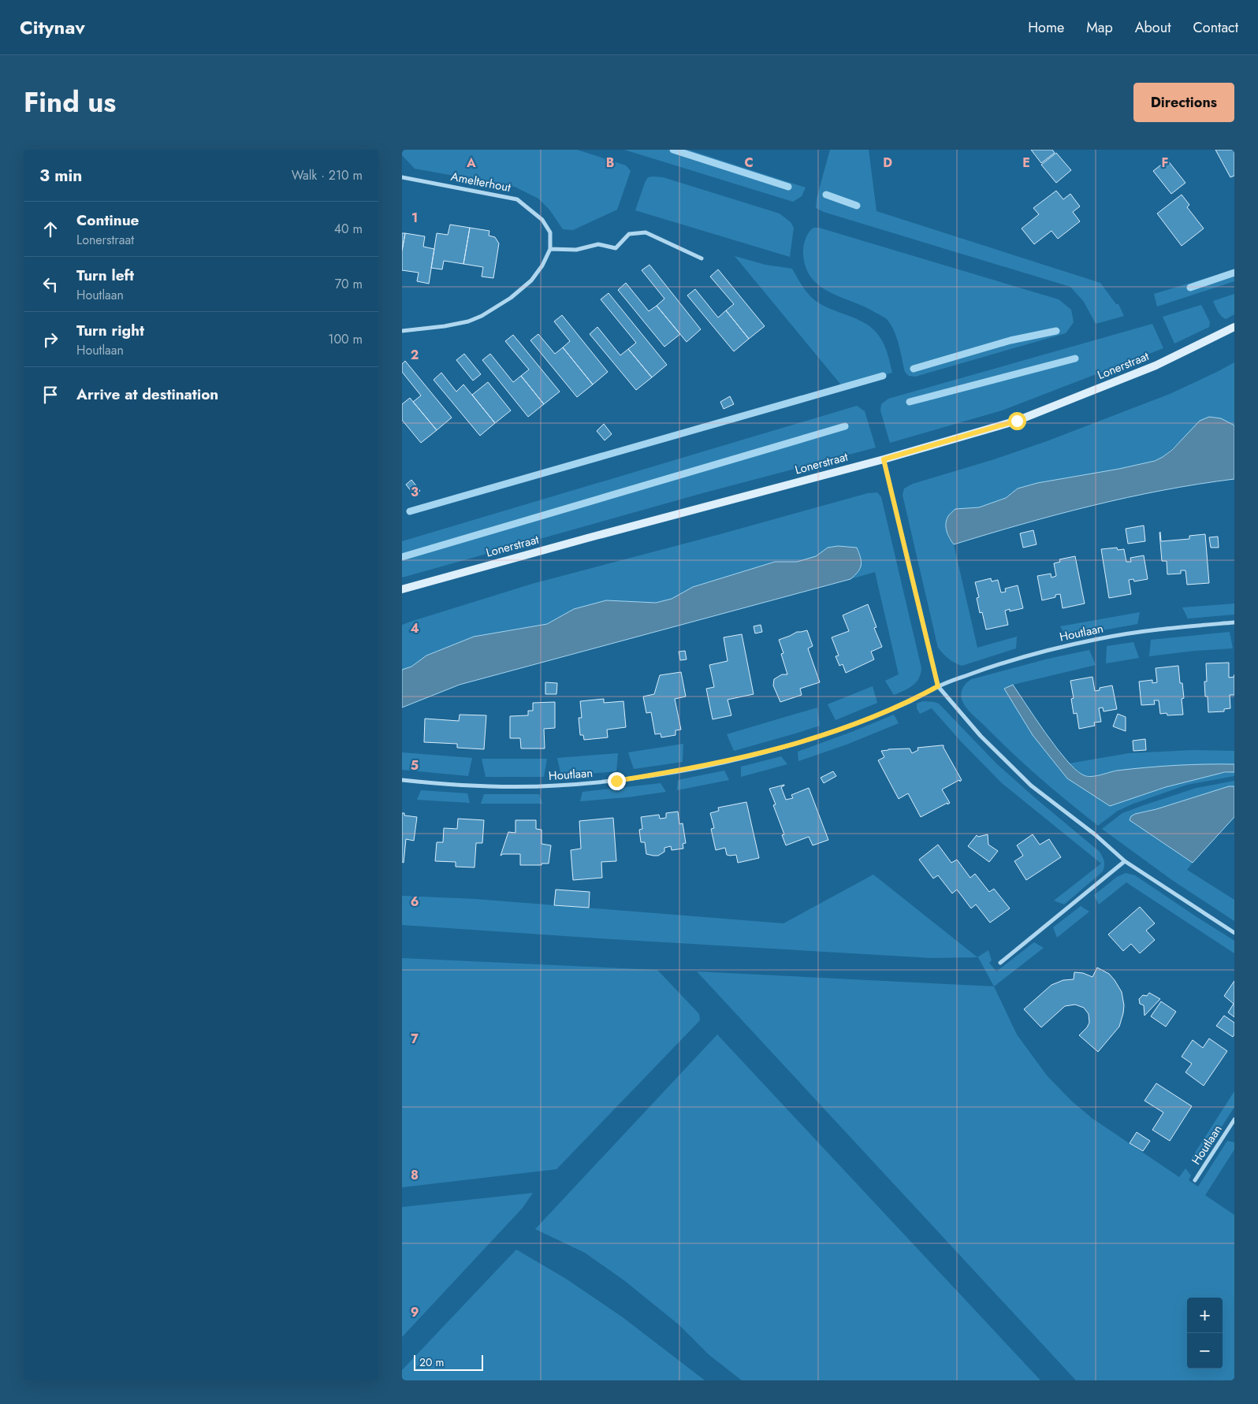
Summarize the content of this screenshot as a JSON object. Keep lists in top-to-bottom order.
{
  "streets": {
    "street": ["Amelterhout", "Lonerstraat", "Houtlaan"]
  },
  "scale_bar": "20 m",
  "page": {
    "header": "Citynav",
    "nav": [
      "Home",
      "Map",
      "About",
      "Contact"
    ],
    "title": "Find us",
    "buttons": "Directions",
    "heading": ["3 min", "Walk · 210 m"],
    "list": [
      ["Continue", "Lonerstraat", "40 m"],
      ["Turn left", "Houtlaan", "70 m"],
      ["Turn right", "Houtlaan", "100 m"],
      "Arrive at destination"
    ],
    "map_buttons": ["+", "−"],
    "scale": "20 m"
  },
  "grid": {
    "columns": [
      "A",
      "B",
      "C",
      "D",
      "E",
      "F"
    ],
    "rows": [
      "1",
      "2",
      "3",
      "4",
      "5",
      "6",
      "7",
      "8",
      "9"
    ]
  }
}
